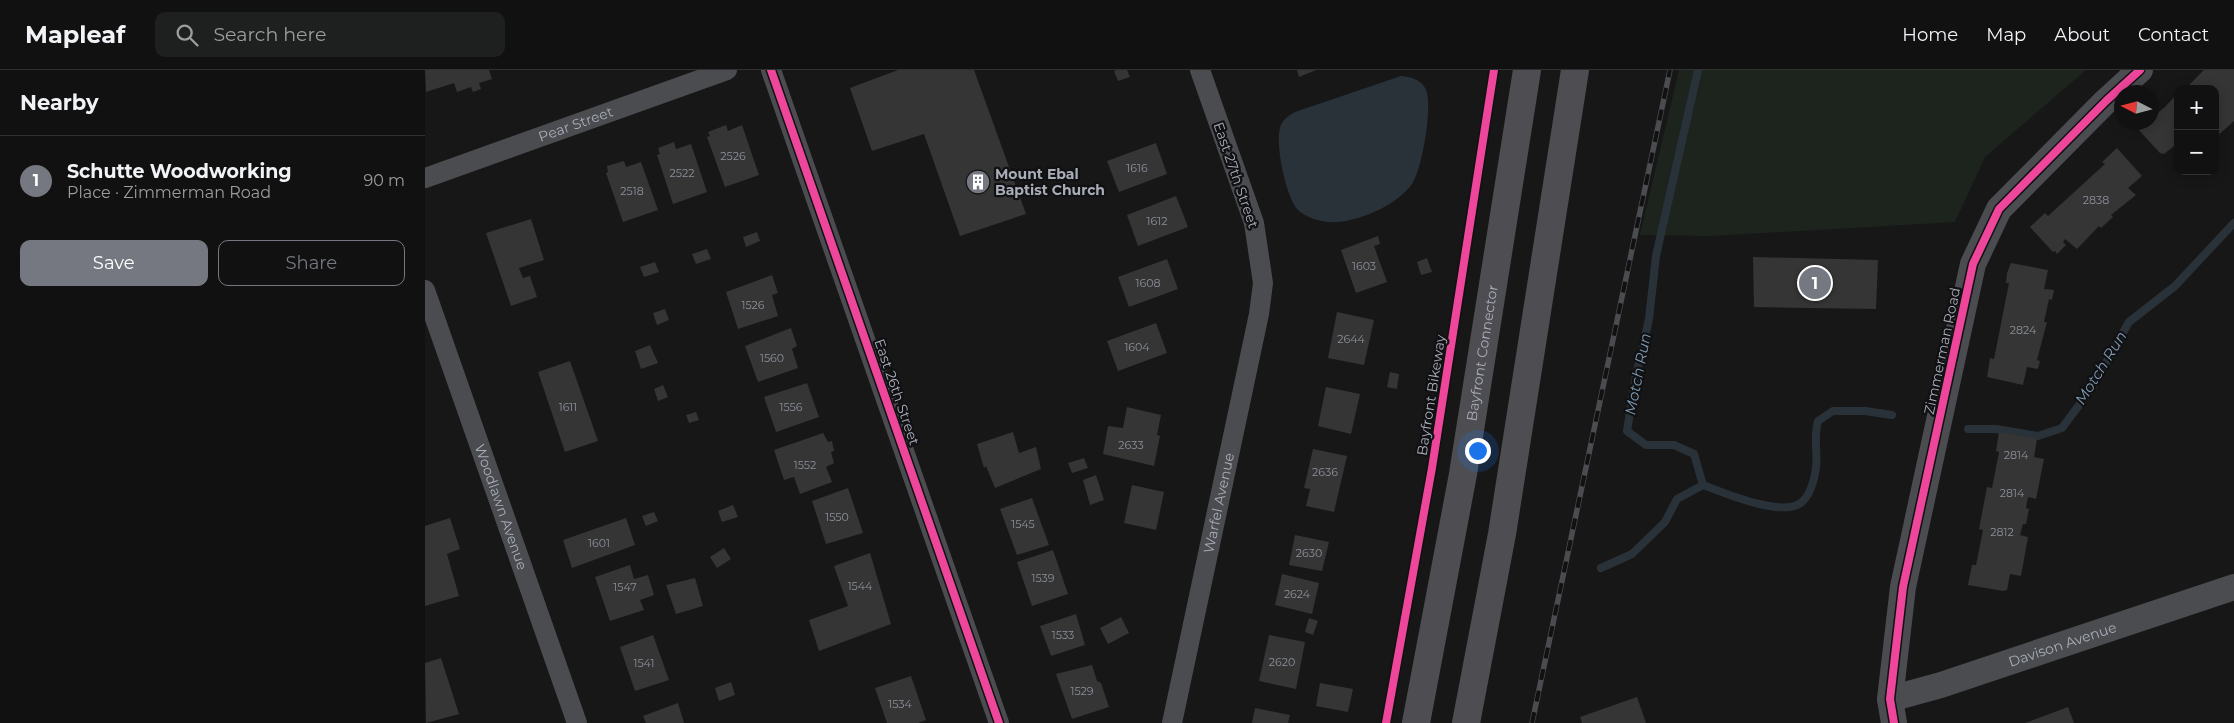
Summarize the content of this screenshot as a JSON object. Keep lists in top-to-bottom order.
{
  "streets": {
    "highway": ["Bayfront Connector"],
    "street": [
      "Pear Street",
      "East 27th Street",
      "Zimmerman Road",
      "East 26th Street",
      "Warfel Avenue",
      "Woodlawn Avenue",
      "Davison Avenue"
    ],
    "cycle path": ["Bayfront Bikeway"]
  },
  "crossings": [
    ["East 27th Street", "Warfel Avenue"],
    ["Zimmerman Road", "Davison Avenue"]
  ],
  "water": ["Motch Run"],
  "places": {
    "building": ["Mount Ebal Baptist Church"]
  },
  "house_numbers": [
    "2526",
    "1616",
    "2522",
    "2518",
    "2838",
    "1612",
    "1603",
    "1608",
    "1526",
    "2824",
    "2644",
    "1604",
    "1560",
    "1611",
    "1556",
    "2633",
    "2814",
    "1552",
    "2636",
    "2814",
    "1550",
    "1545",
    "2812",
    "1601",
    "2630",
    "1539",
    "1544",
    "1547",
    "2624",
    "1533",
    "2620",
    "1541",
    "1529",
    "1534"
  ],
  "north": "left",
  "page": {
    "header": "Mapleaf",
    "search": "Search here",
    "nav": [
      "Home",
      "Map",
      "About",
      "Contact"
    ],
    "heading": "Nearby",
    "map_buttons": ["+", "−"],
    "list": [
      {
        "mark": "1",
        "name": "Schutte Woodworking",
        "note": "Place · Zimmerman Road",
        "value": "90 m"
      }
    ],
    "buttons": ["Save", "Share"],
    "pins": "1"
  }
}
